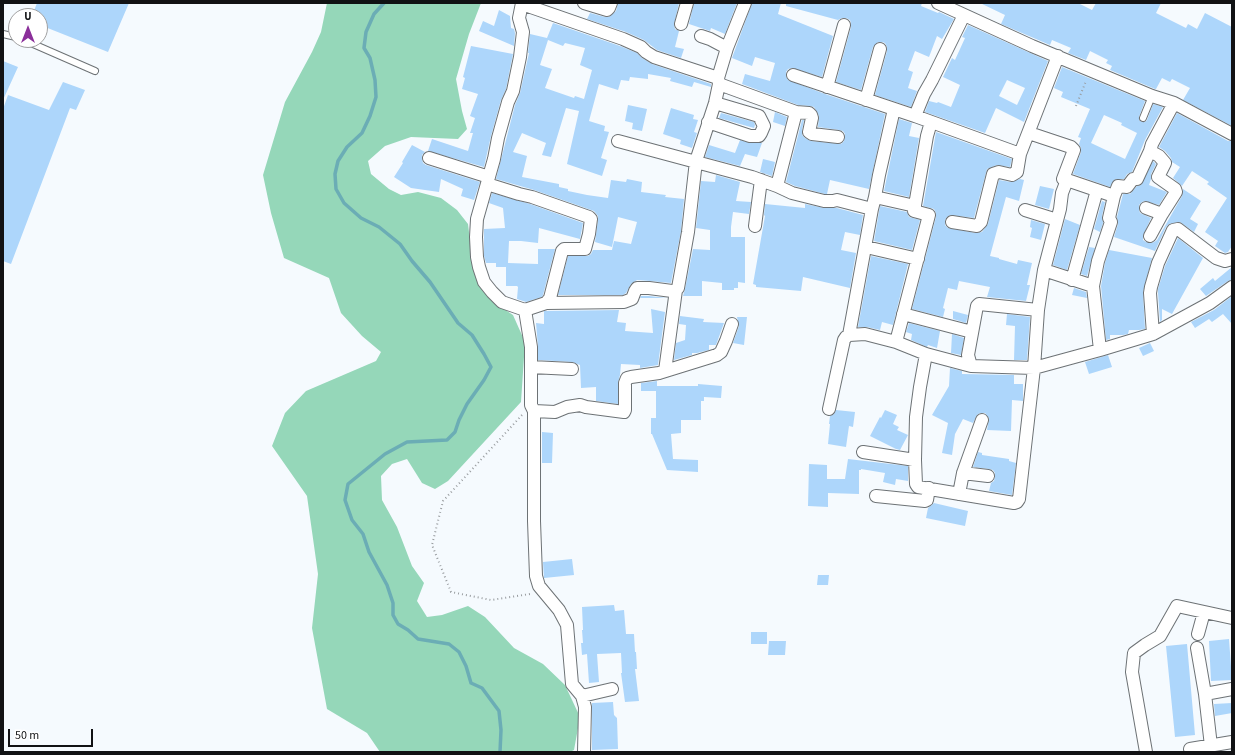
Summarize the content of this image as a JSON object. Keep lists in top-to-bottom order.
{
  "scale_bar": "50 m",
  "north": "top"
}
